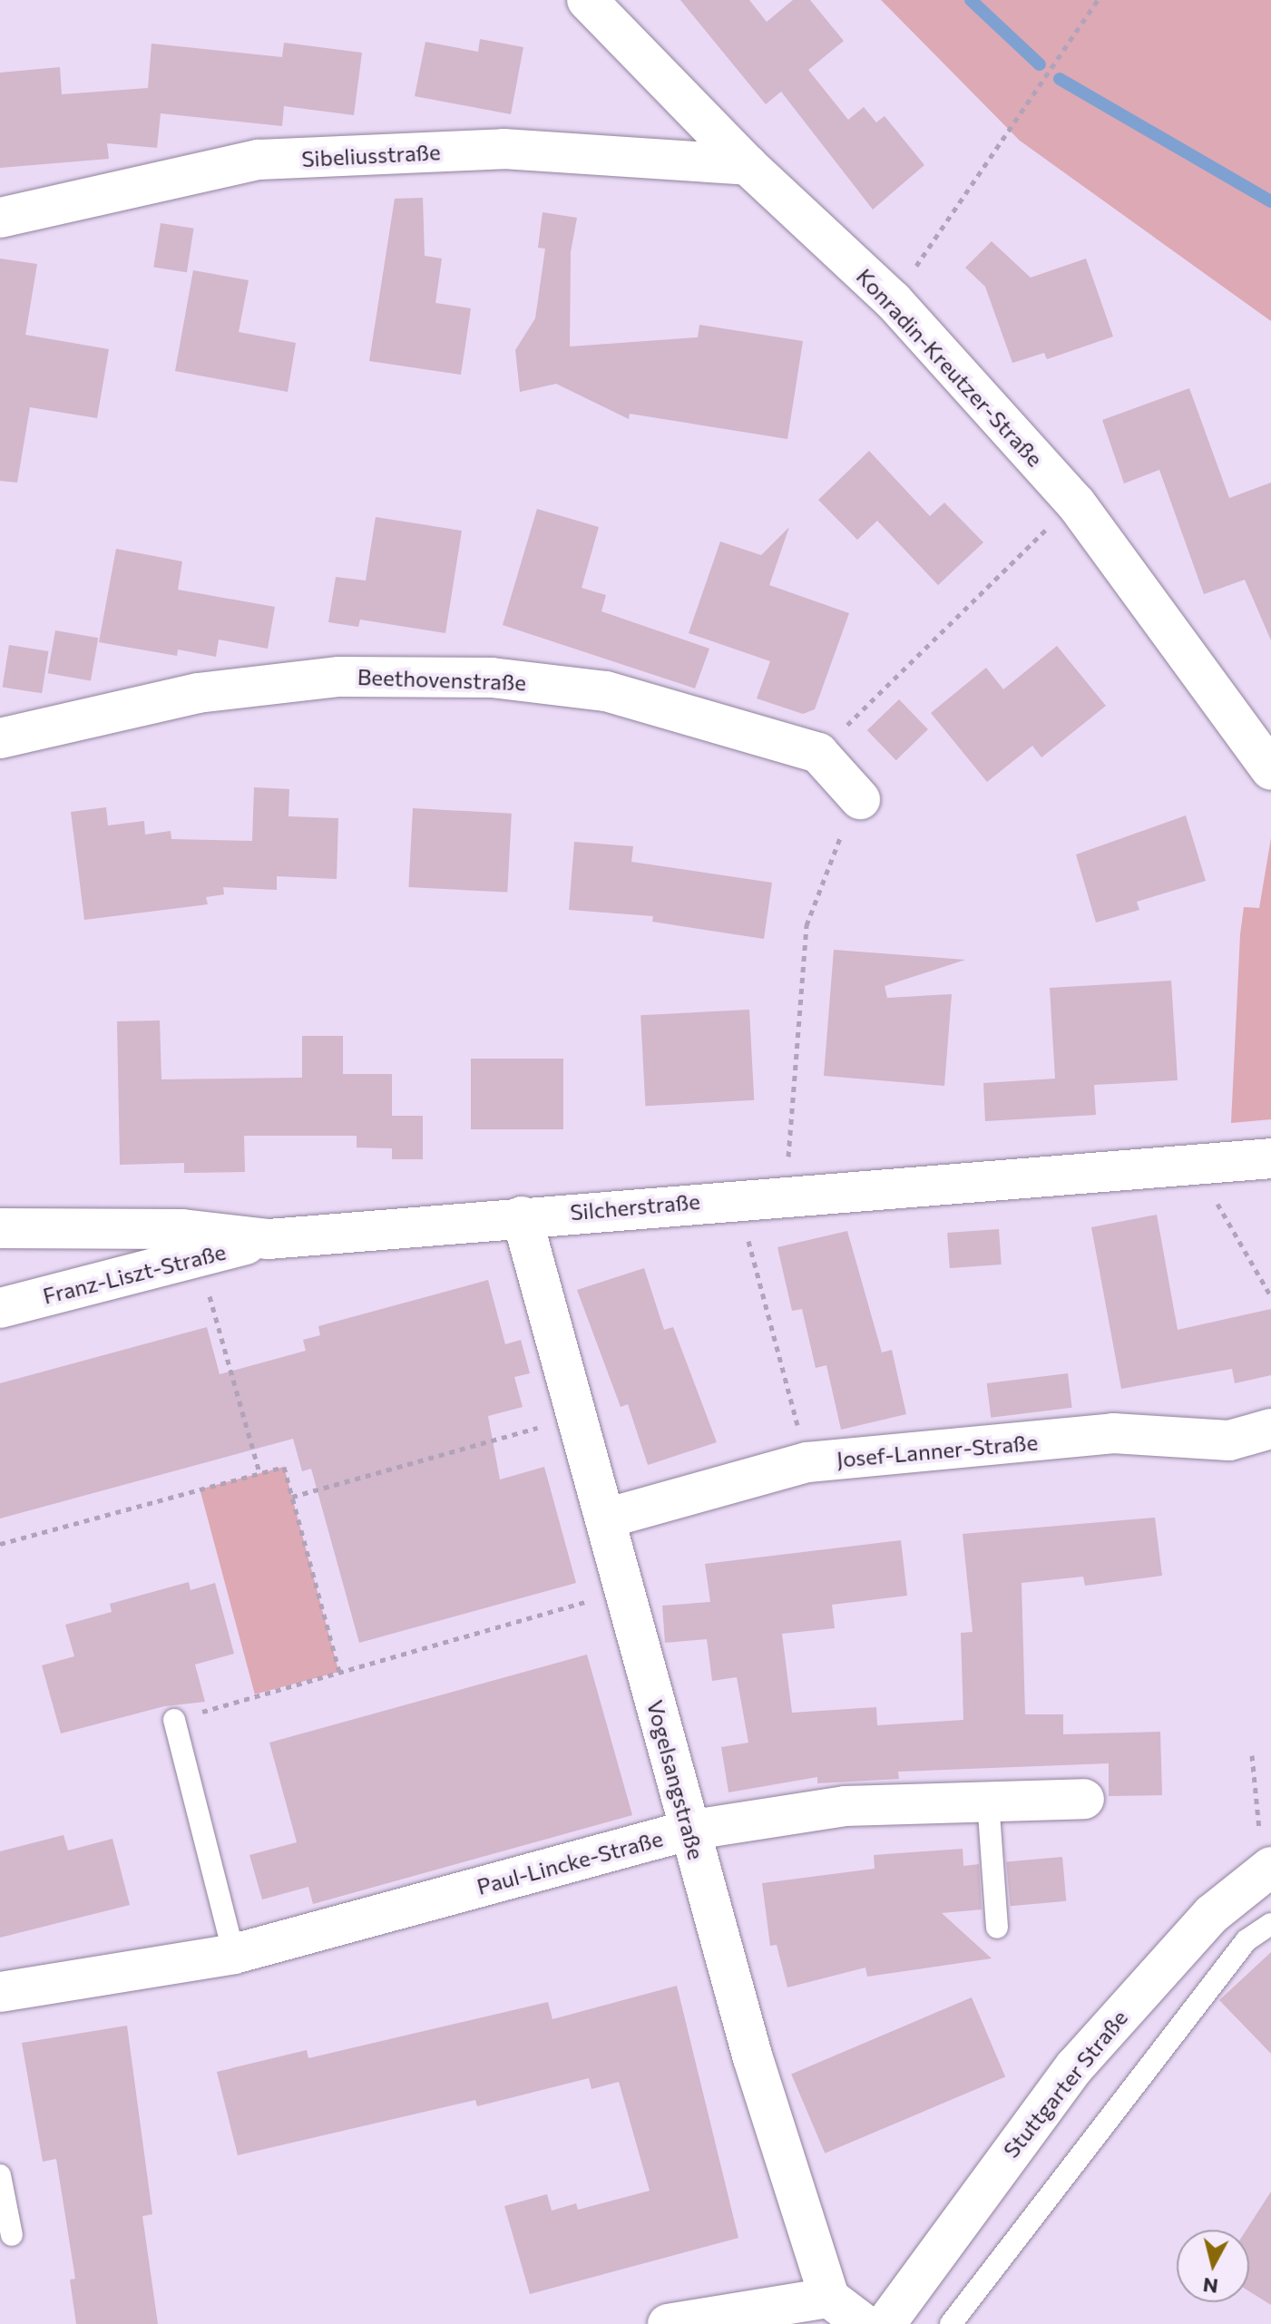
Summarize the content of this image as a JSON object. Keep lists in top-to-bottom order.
{
  "streets": {
    "street": [
      "Sibeliusstraße",
      "Konradin-Kreutzer-Straße",
      "Beethovenstraße",
      "Silcherstraße",
      "Franz-Liszt-Straße",
      "Josef-Lanner-Straße",
      "Vogelsangstraße",
      "Paul-Lincke-Straße",
      "Stuttgarter Straße"
    ]
  },
  "crossings": [
    ["Sibeliusstraße", "Konradin-Kreutzer-Straße"],
    ["Silcherstraße", "Franz-Liszt-Straße"],
    ["Silcherstraße", "Vogelsangstraße"],
    ["Josef-Lanner-Straße", "Vogelsangstraße"],
    ["Vogelsangstraße", "Paul-Lincke-Straße"]
  ],
  "north": "bottom"
}
